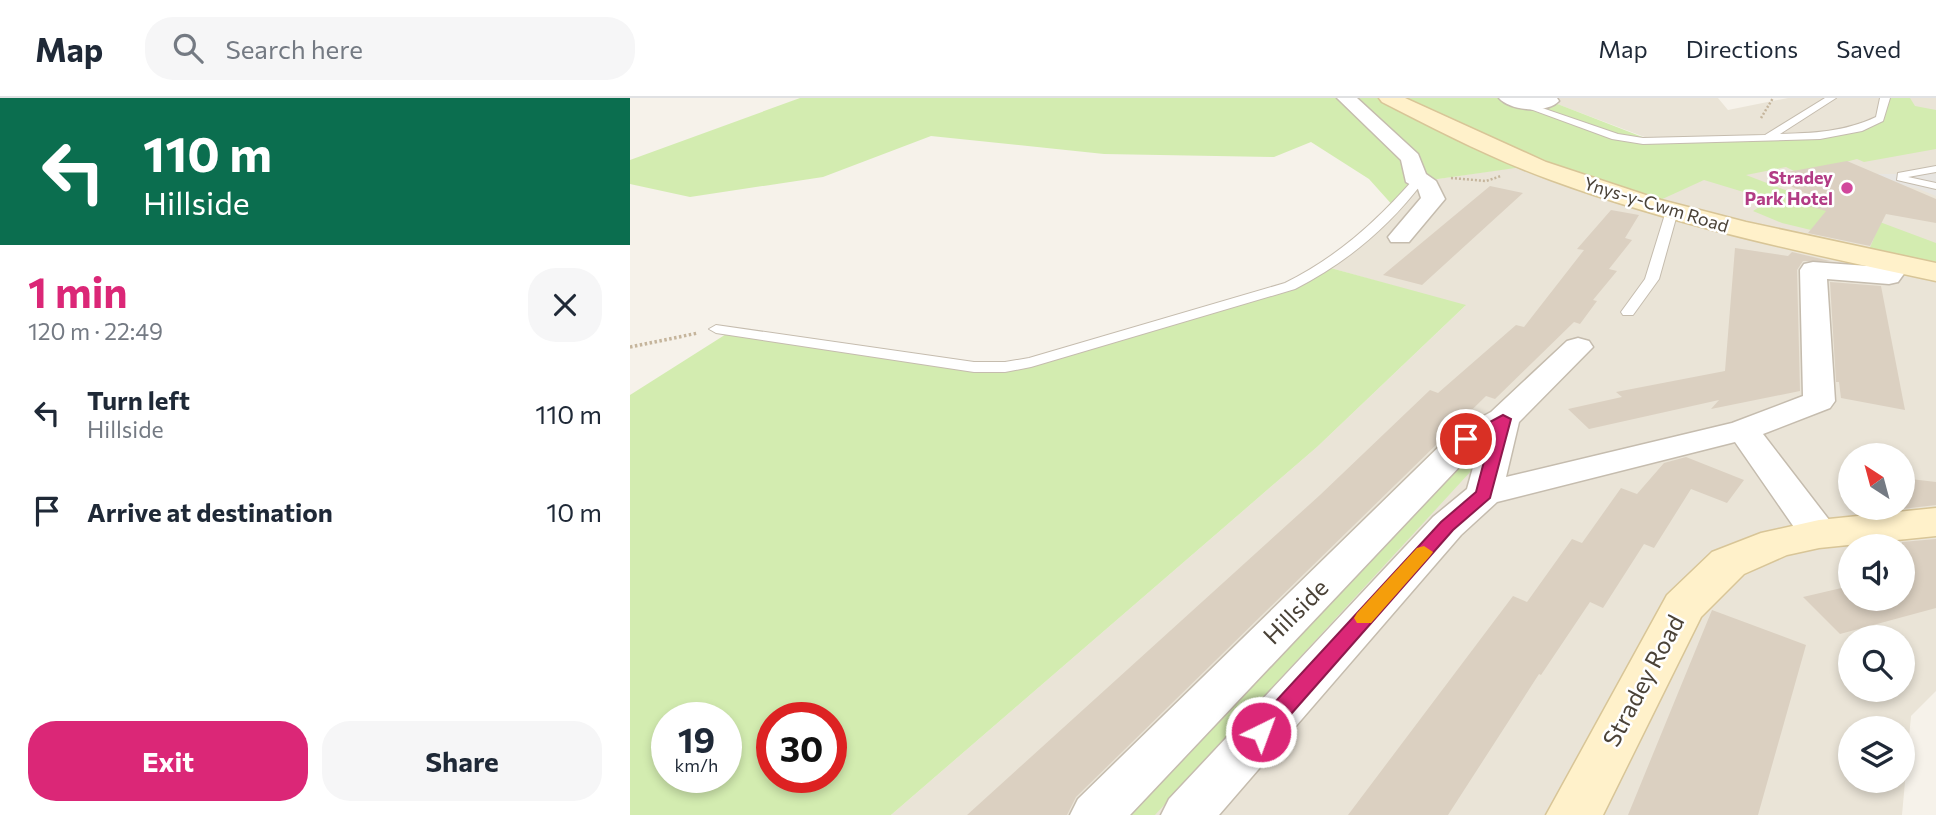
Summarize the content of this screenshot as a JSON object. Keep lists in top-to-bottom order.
{
  "streets": {
    "main road": ["Ynys-y-Cwm Road", "Stradey Road"],
    "street": ["Hillside"]
  },
  "places": ["Stradey Park Hotel"],
  "north": "top left",
  "page": {
    "header": "Map",
    "search": "Search here",
    "nav": ["Map", "Directions", "Saved"],
    "turn": ["110 m", "Hillside"],
    "heading": ["1 min", "120 m · 22:49"],
    "list": [
      {
        "name": "Turn left",
        "note": "Hillside",
        "value": "110 m"
      },
      {
        "name": "Arrive at destination",
        "value": "10 m"
      }
    ],
    "speed": "19 km/h",
    "limit": "30",
    "buttons": ["Exit", "Share"]
  }
}
